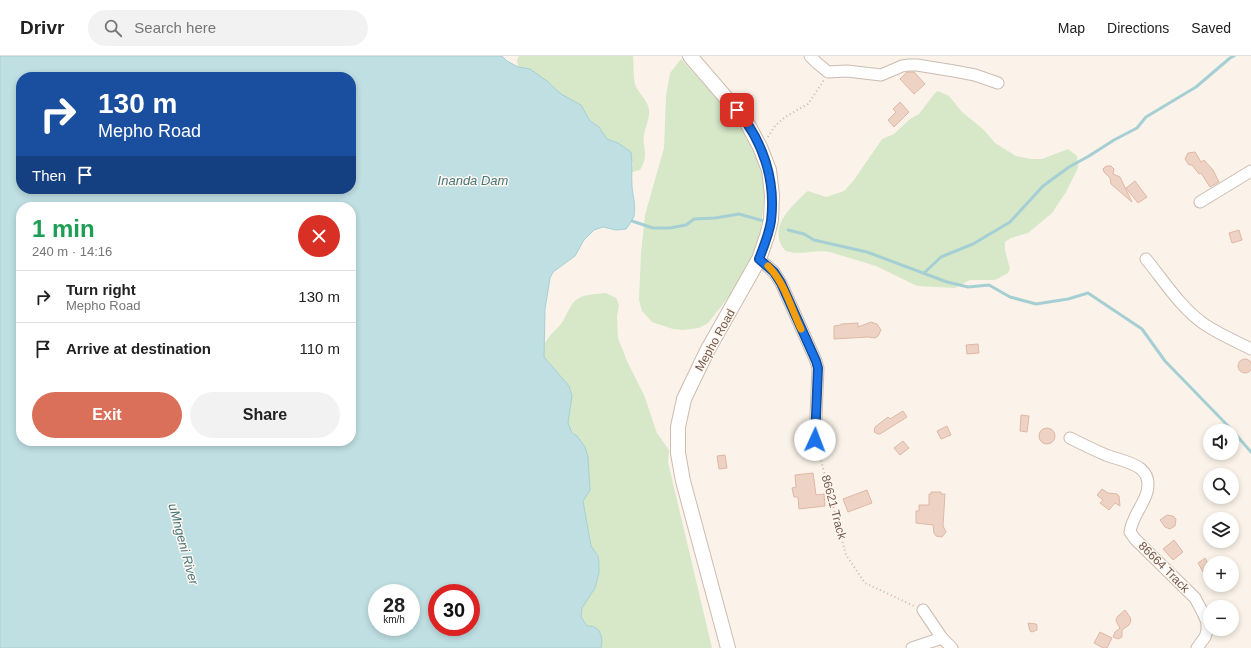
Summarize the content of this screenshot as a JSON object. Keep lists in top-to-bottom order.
{
  "streets": {
    "street": ["Mepho Road", "86664 Track"],
    "path": ["86621 Track"]
  },
  "water": ["Inanda Dam", "uMngeni River"],
  "page": {
    "header": "Drivr",
    "search": "Search here",
    "nav": ["Map", "Directions", "Saved"],
    "turn": ["130 m", "Mepho Road"],
    "then": "Then",
    "heading": ["1 min", "240 m · 14:16"],
    "list": [
      {
        "name": "Turn right",
        "note": "Mepho Road",
        "value": "130 m"
      },
      {
        "name": "Arrive at destination",
        "value": "110 m"
      }
    ],
    "buttons": ["Exit", "Share"],
    "map_buttons": ["+", "−"],
    "speed": "28 km/h",
    "limit": "30"
  }
}
